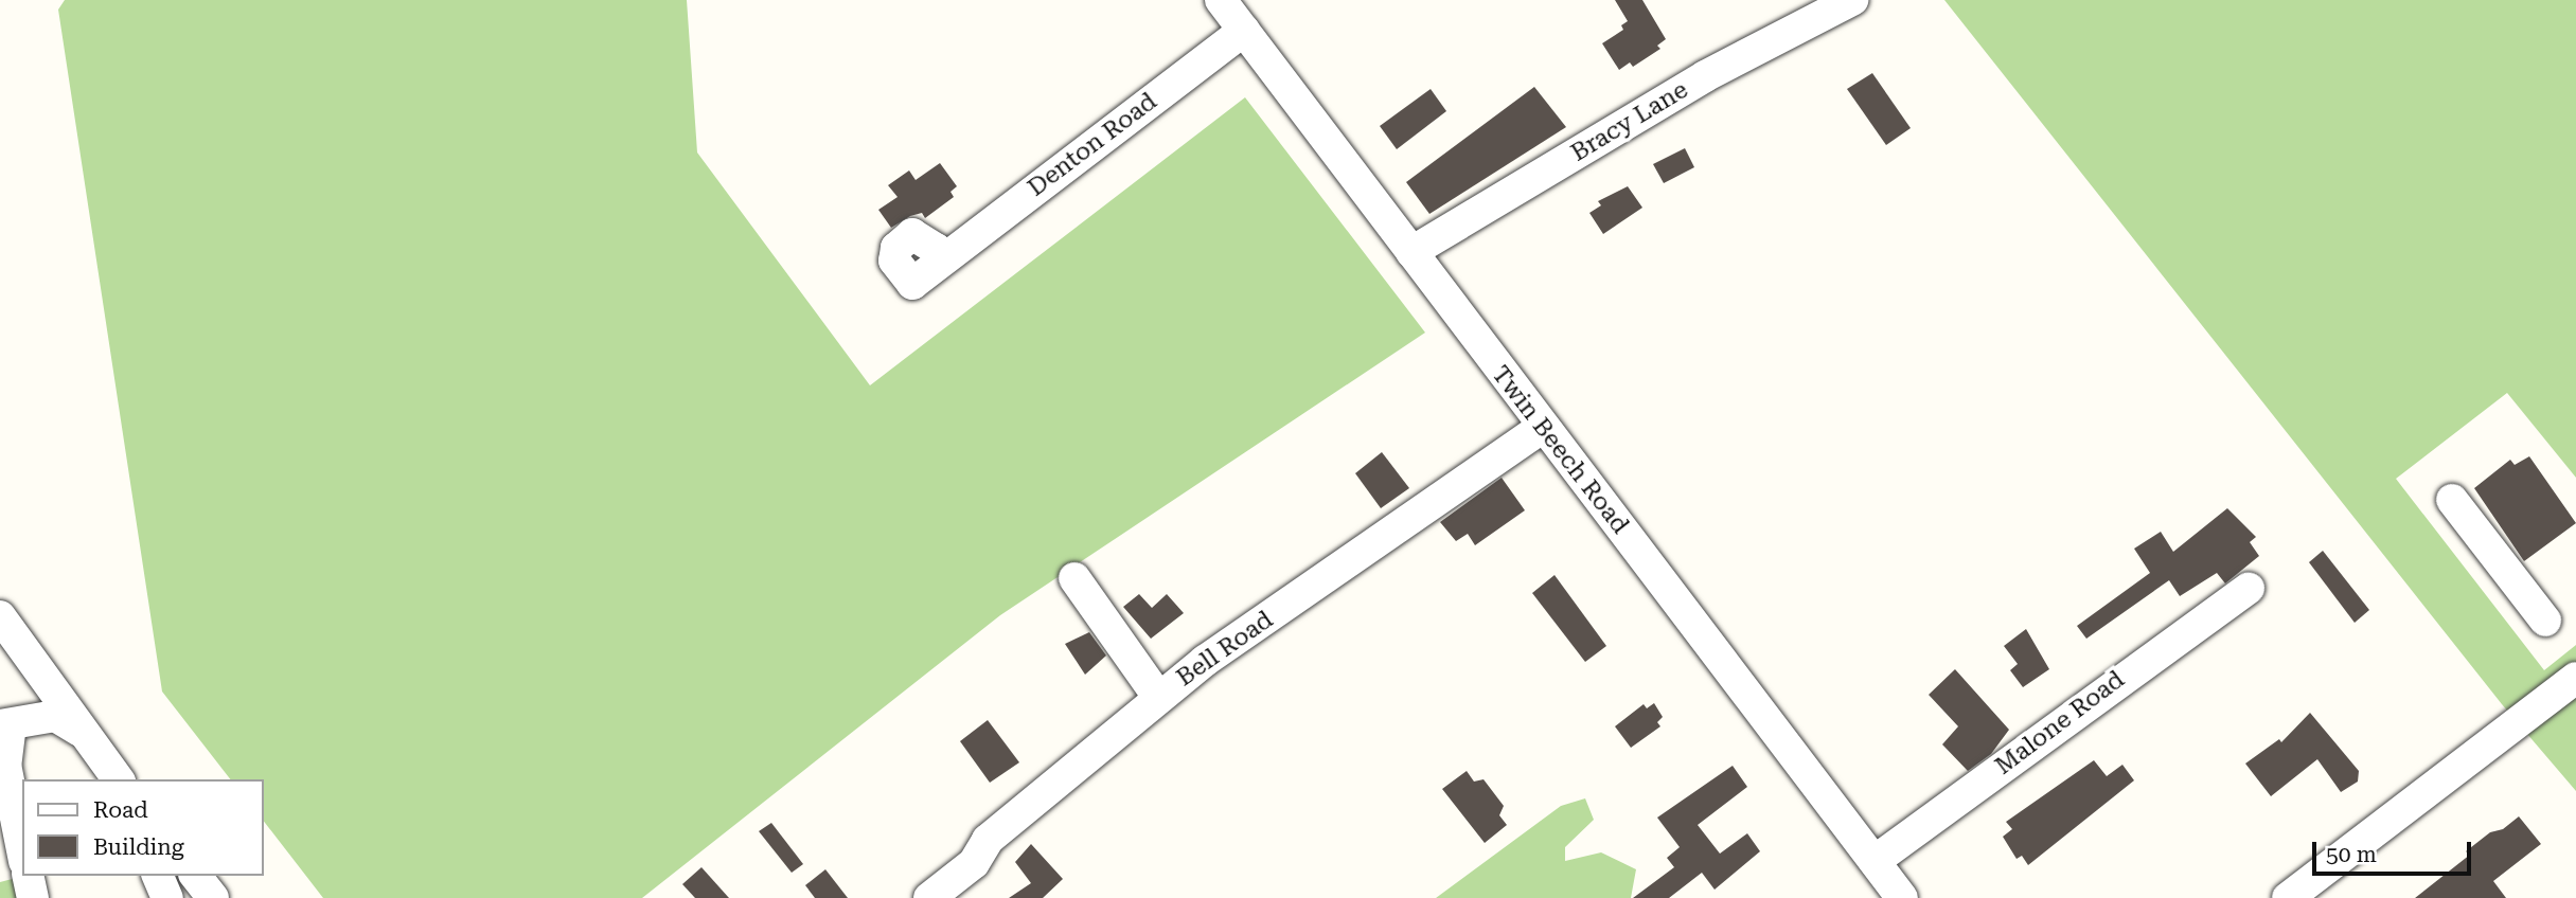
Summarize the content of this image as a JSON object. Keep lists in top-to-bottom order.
{
  "streets": {
    "street": [
      "Bracy Lane",
      "Denton Road",
      "Twin Beech Road",
      "Bell Road",
      "Malone Road"
    ]
  },
  "crossings": [
    ["Bracy Lane", "Twin Beech Road"],
    ["Denton Road", "Twin Beech Road"],
    ["Twin Beech Road", "Bell Road"],
    ["Twin Beech Road", "Malone Road"]
  ],
  "legend": ["Road", "Building"],
  "scale_bar": "50 m"
}
